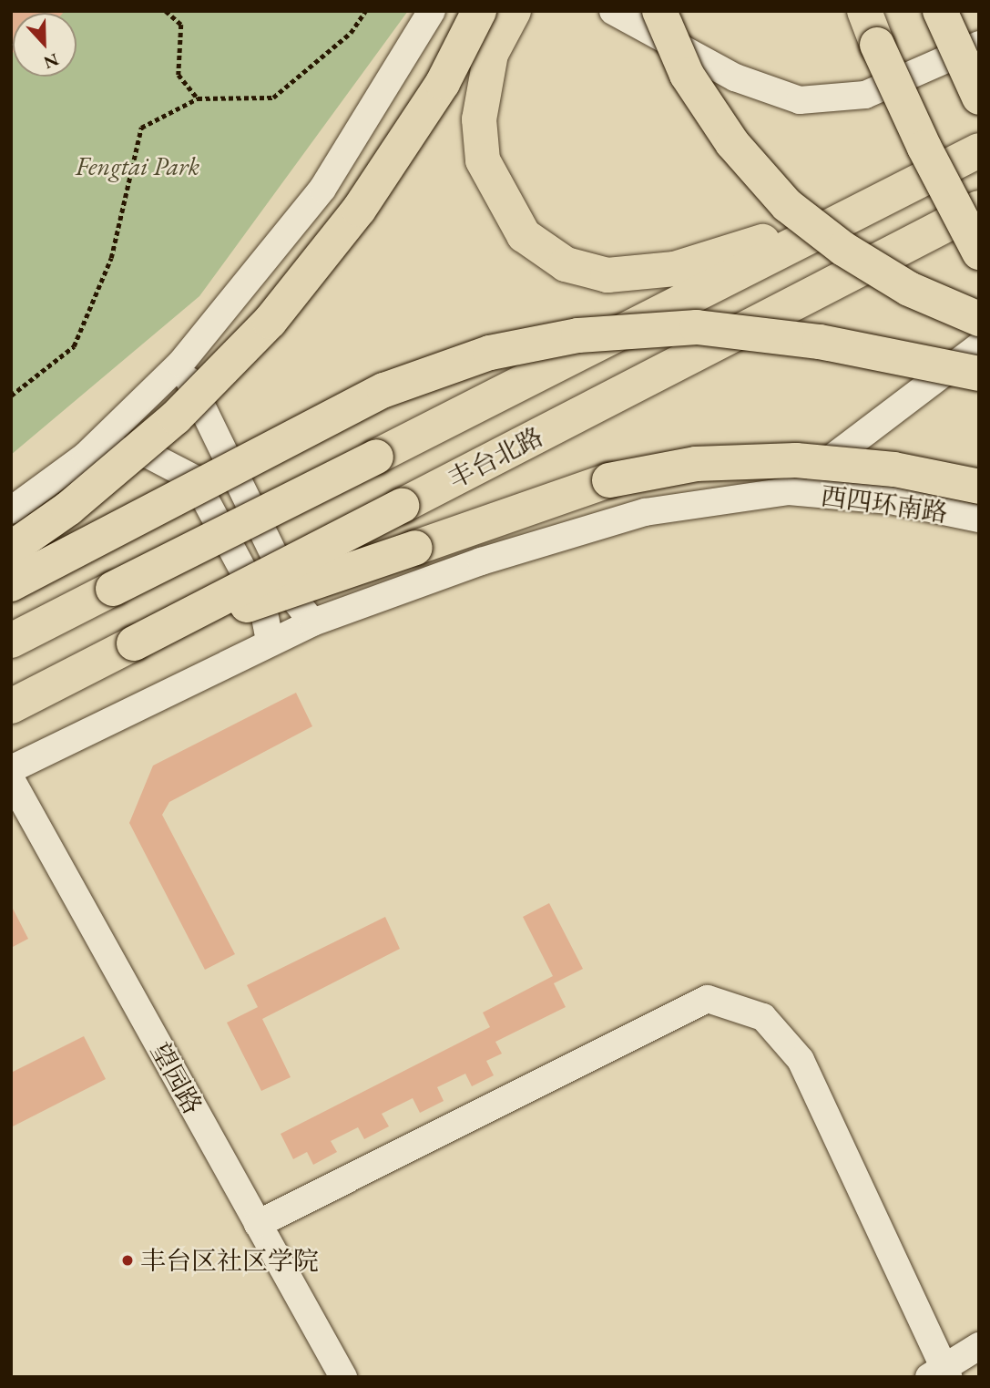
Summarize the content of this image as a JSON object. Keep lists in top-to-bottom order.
{
  "streets": {
    "highway": ["丰台北路"],
    "street": ["西四环南路", "望园路"]
  },
  "parks": ["Fengtai Park"],
  "places": ["丰台区社区学院"],
  "north": "bottom"
}
